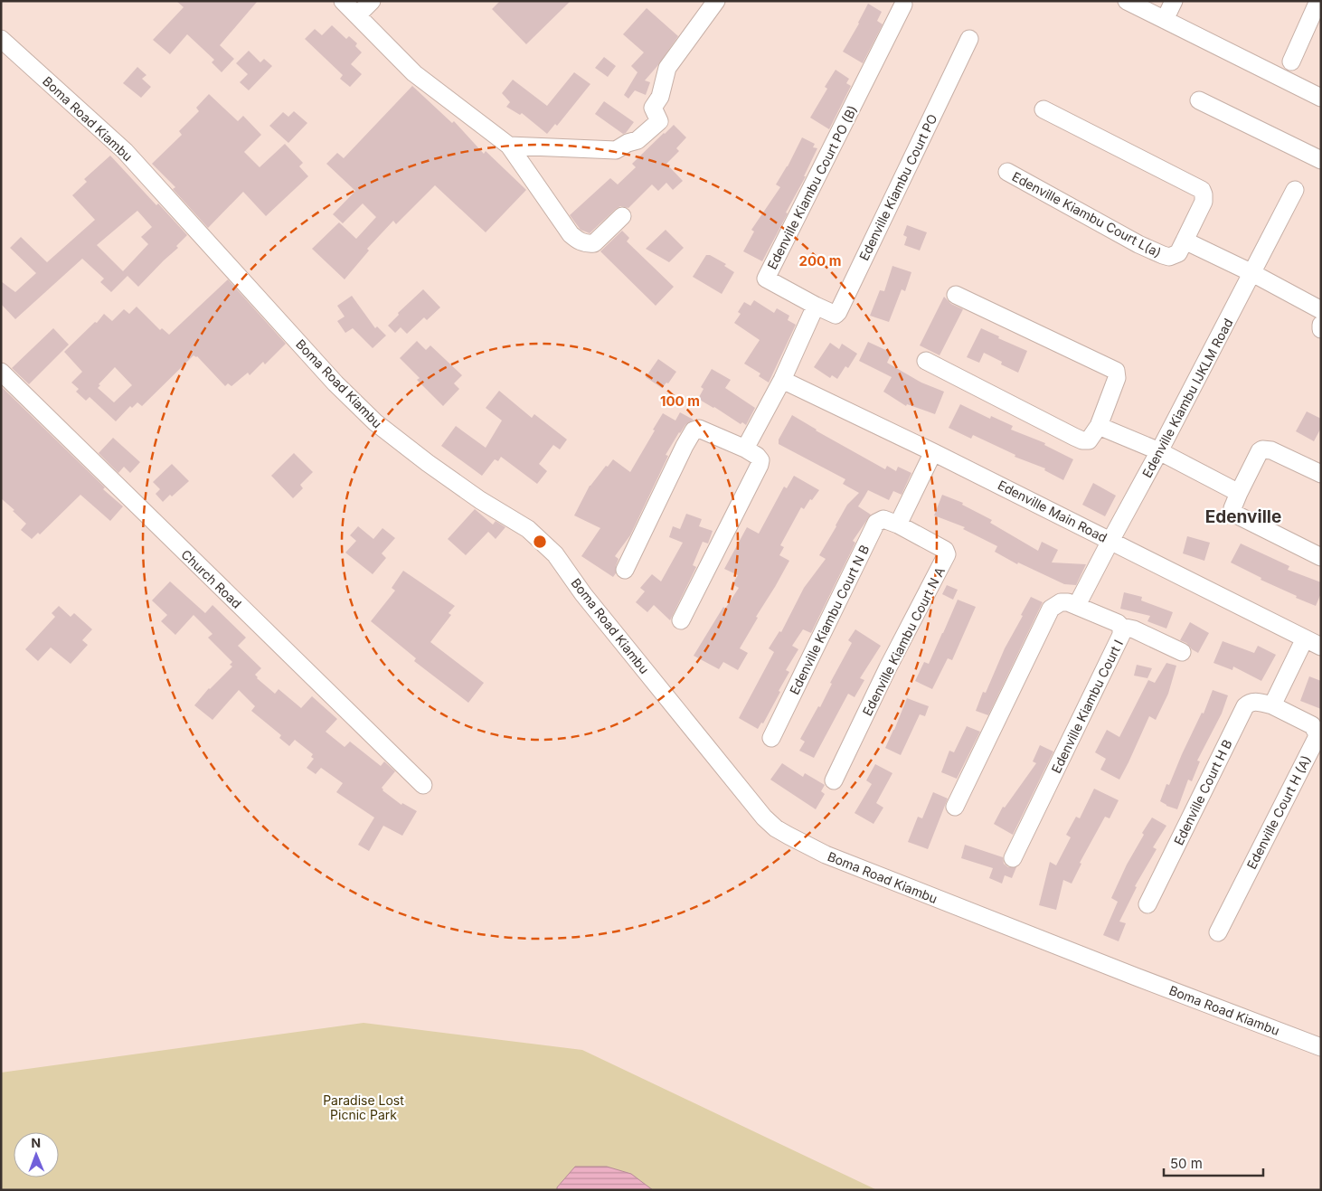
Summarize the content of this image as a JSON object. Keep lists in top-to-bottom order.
{
  "streets": {
    "street": [
      "Boma Road Kiambu",
      "Edenville Kiambu Court PO (B)",
      "Edenville Kiambu Court PO",
      "Edenville Kiambu Court L(a)",
      "Edenville Kiambu IJKLM Road",
      "Edenville Main Road",
      "Church Road",
      "Edenville Kiambu Court N B",
      "Edenville Kiambu Court N A",
      "Edenville Kiambu Court I",
      "Edenville Court H B",
      "Edenville Court H (A)"
    ]
  },
  "crossings": [
    ["Edenville Kiambu Court PO (B)", "Edenville Kiambu Court PO"],
    ["Edenville Kiambu IJKLM Road", "Edenville Main Road"],
    ["Edenville Kiambu IJKLM Road", "Edenville Kiambu Court I"],
    ["Edenville Kiambu Court N B", "Edenville Kiambu Court N A"],
    ["Edenville Court H B", "Edenville Court H (A)"]
  ],
  "districts": ["Edenville"],
  "parks": ["Paradise Lost Picnic Park"],
  "scale_bar": "50 m",
  "north": "top",
  "rings": ["200 m", "100 m"]
}
